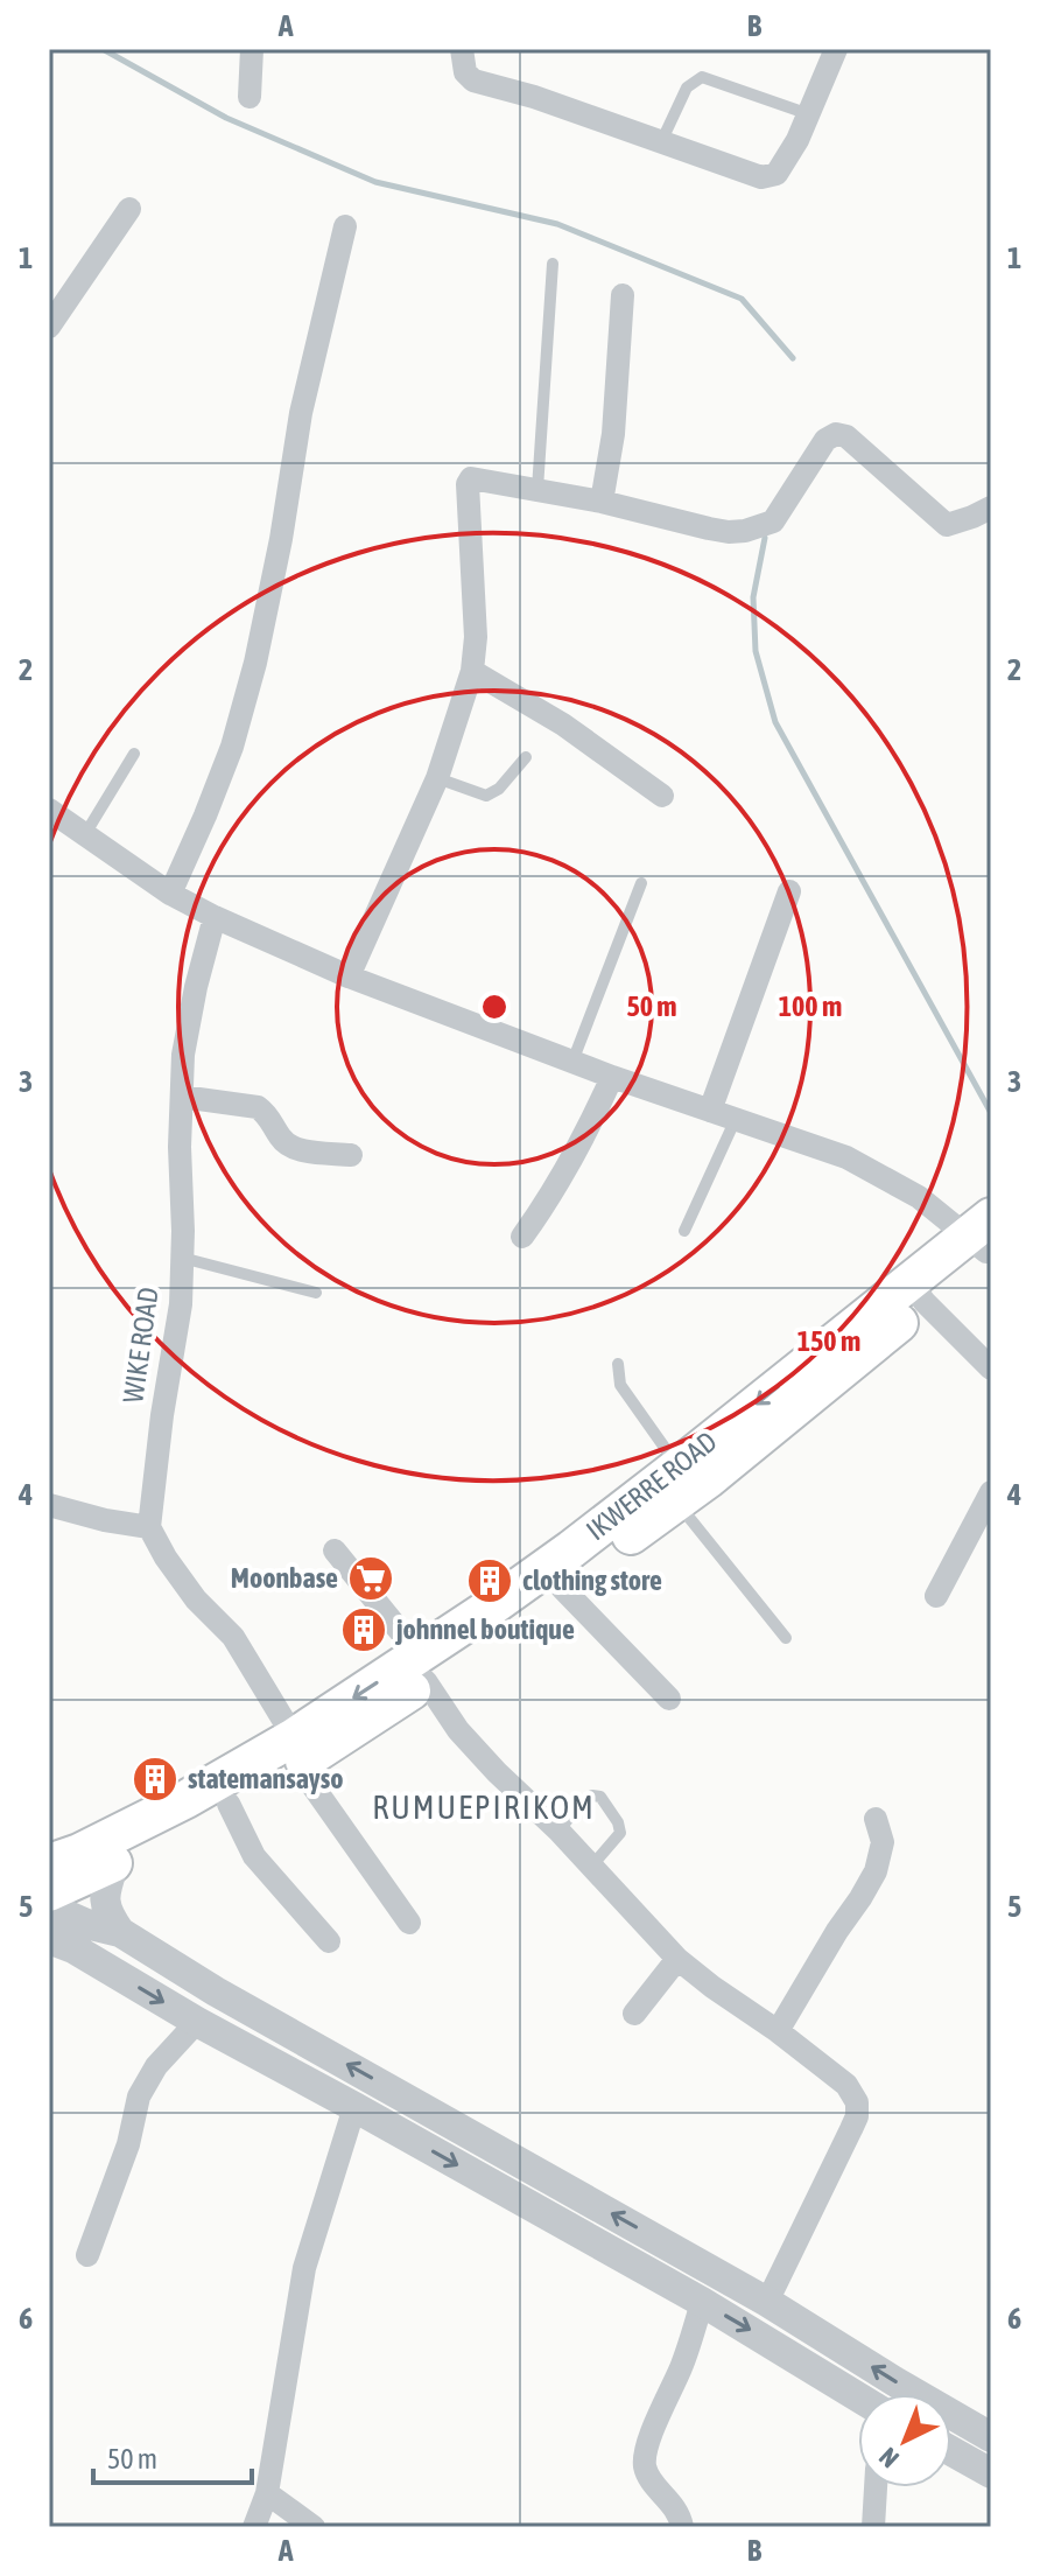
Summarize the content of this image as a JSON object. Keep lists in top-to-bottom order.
{
  "streets": {
    "main road": ["IKWERRE ROAD"],
    "street": ["WIKE ROAD"]
  },
  "districts": ["RUMUEPIRIKOM"],
  "places": {
    "supermarket": ["Moonbase"],
    "building": ["clothing store", "johnnel boutique", "statemansayso"]
  },
  "scale_bar": "50 m",
  "north": "bottom left",
  "grid": {
    "columns": ["A", "B"],
    "rows": [
      "1",
      "2",
      "3",
      "4",
      "5",
      "6"
    ]
  },
  "rings": ["50 m", "100 m", "150 m"]
}
